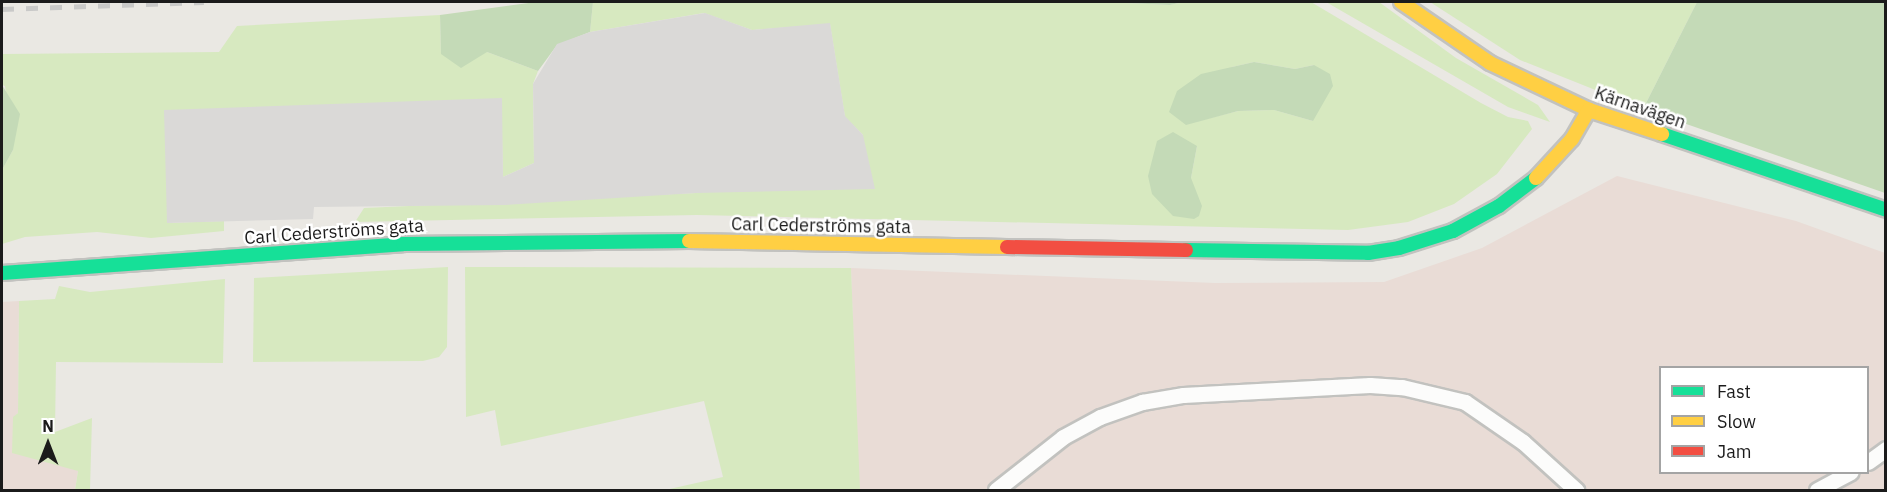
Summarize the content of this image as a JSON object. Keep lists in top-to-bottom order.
{
  "streets": {
    "street": ["Kärnavägen", "Carl Cederströms gata"]
  },
  "crossings": [
    ["Kärnavägen", "Carl Cederströms gata"]
  ],
  "legend": ["Fast", "Slow", "Jam"],
  "north": "top"
}
